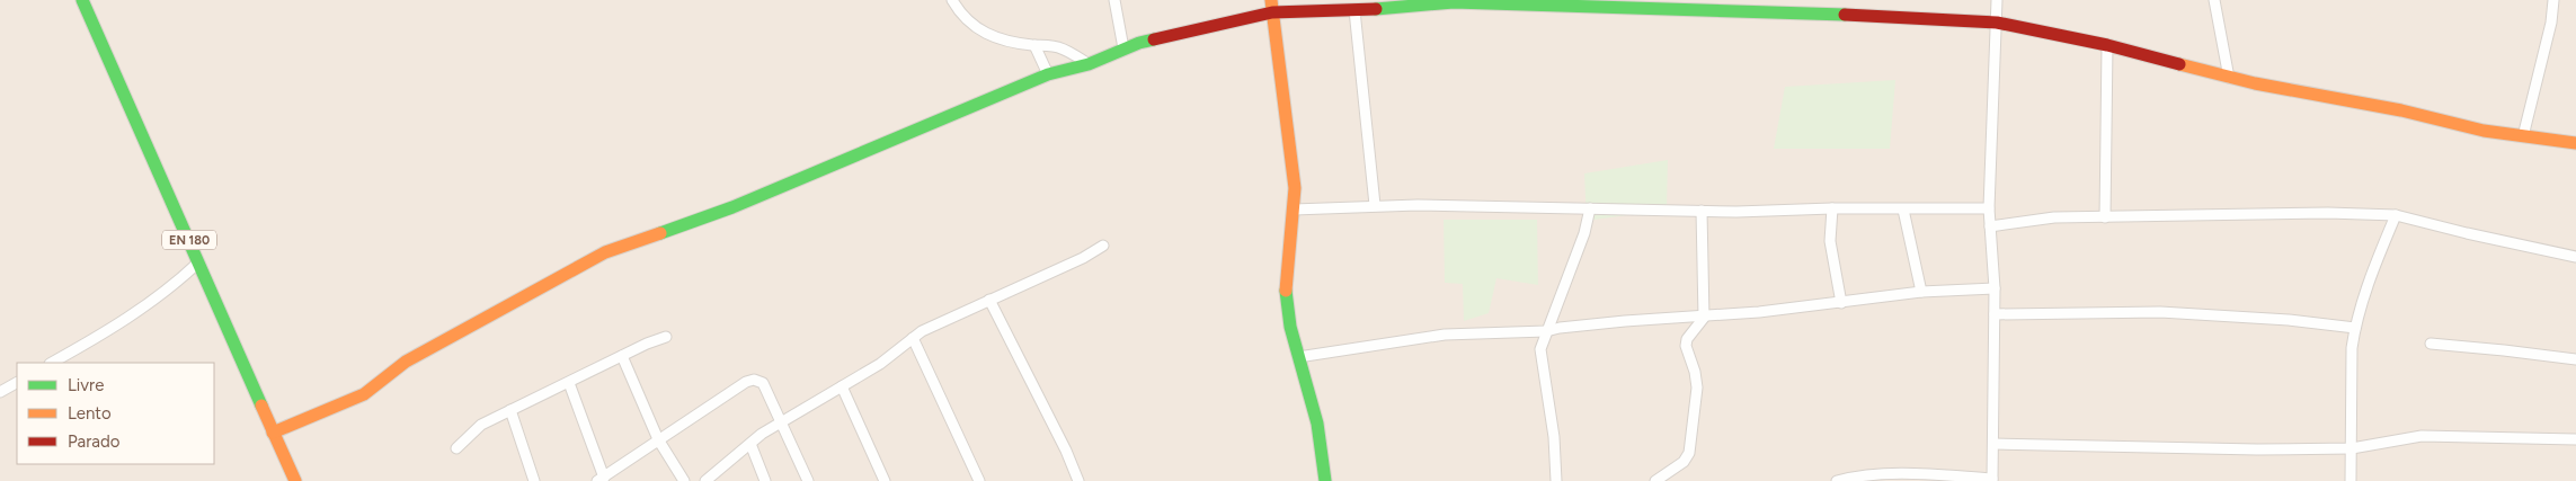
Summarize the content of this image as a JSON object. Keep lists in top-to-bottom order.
{
  "streets": {
    "street": ["EN 180"]
  },
  "legend": ["Livre", "Lento", "Parado"]
}
